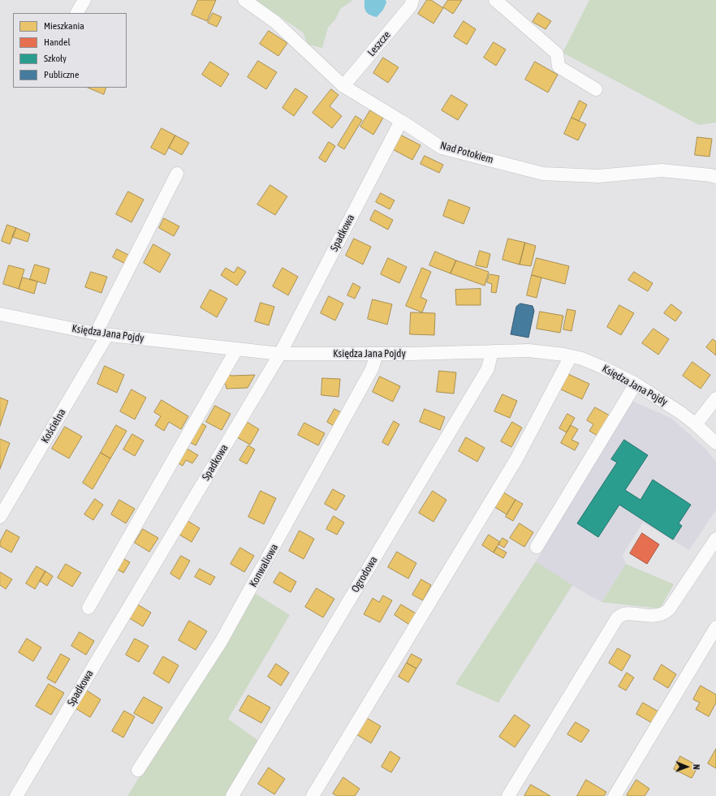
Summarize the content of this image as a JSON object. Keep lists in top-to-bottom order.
{
  "streets": {
    "street": [
      "Leszcze",
      "Nad Potokiem",
      "Spadkowa",
      "Księdza Jana Pojdy",
      "Kościelna",
      "Konwaliowa",
      "Ogrodowa"
    ]
  },
  "crossings": [
    ["Leszcze", "Nad Potokiem"],
    ["Nad Potokiem", "Spadkowa"],
    ["Spadkowa", "Księdza Jana Pojdy"],
    ["Księdza Jana Pojdy", "Kościelna"],
    ["Księdza Jana Pojdy", "Konwaliowa"],
    ["Księdza Jana Pojdy", "Ogrodowa"]
  ],
  "legend": [
    "Mieszkania",
    "Handel",
    "Szkoły",
    "Publiczne"
  ],
  "north": "right"
}
